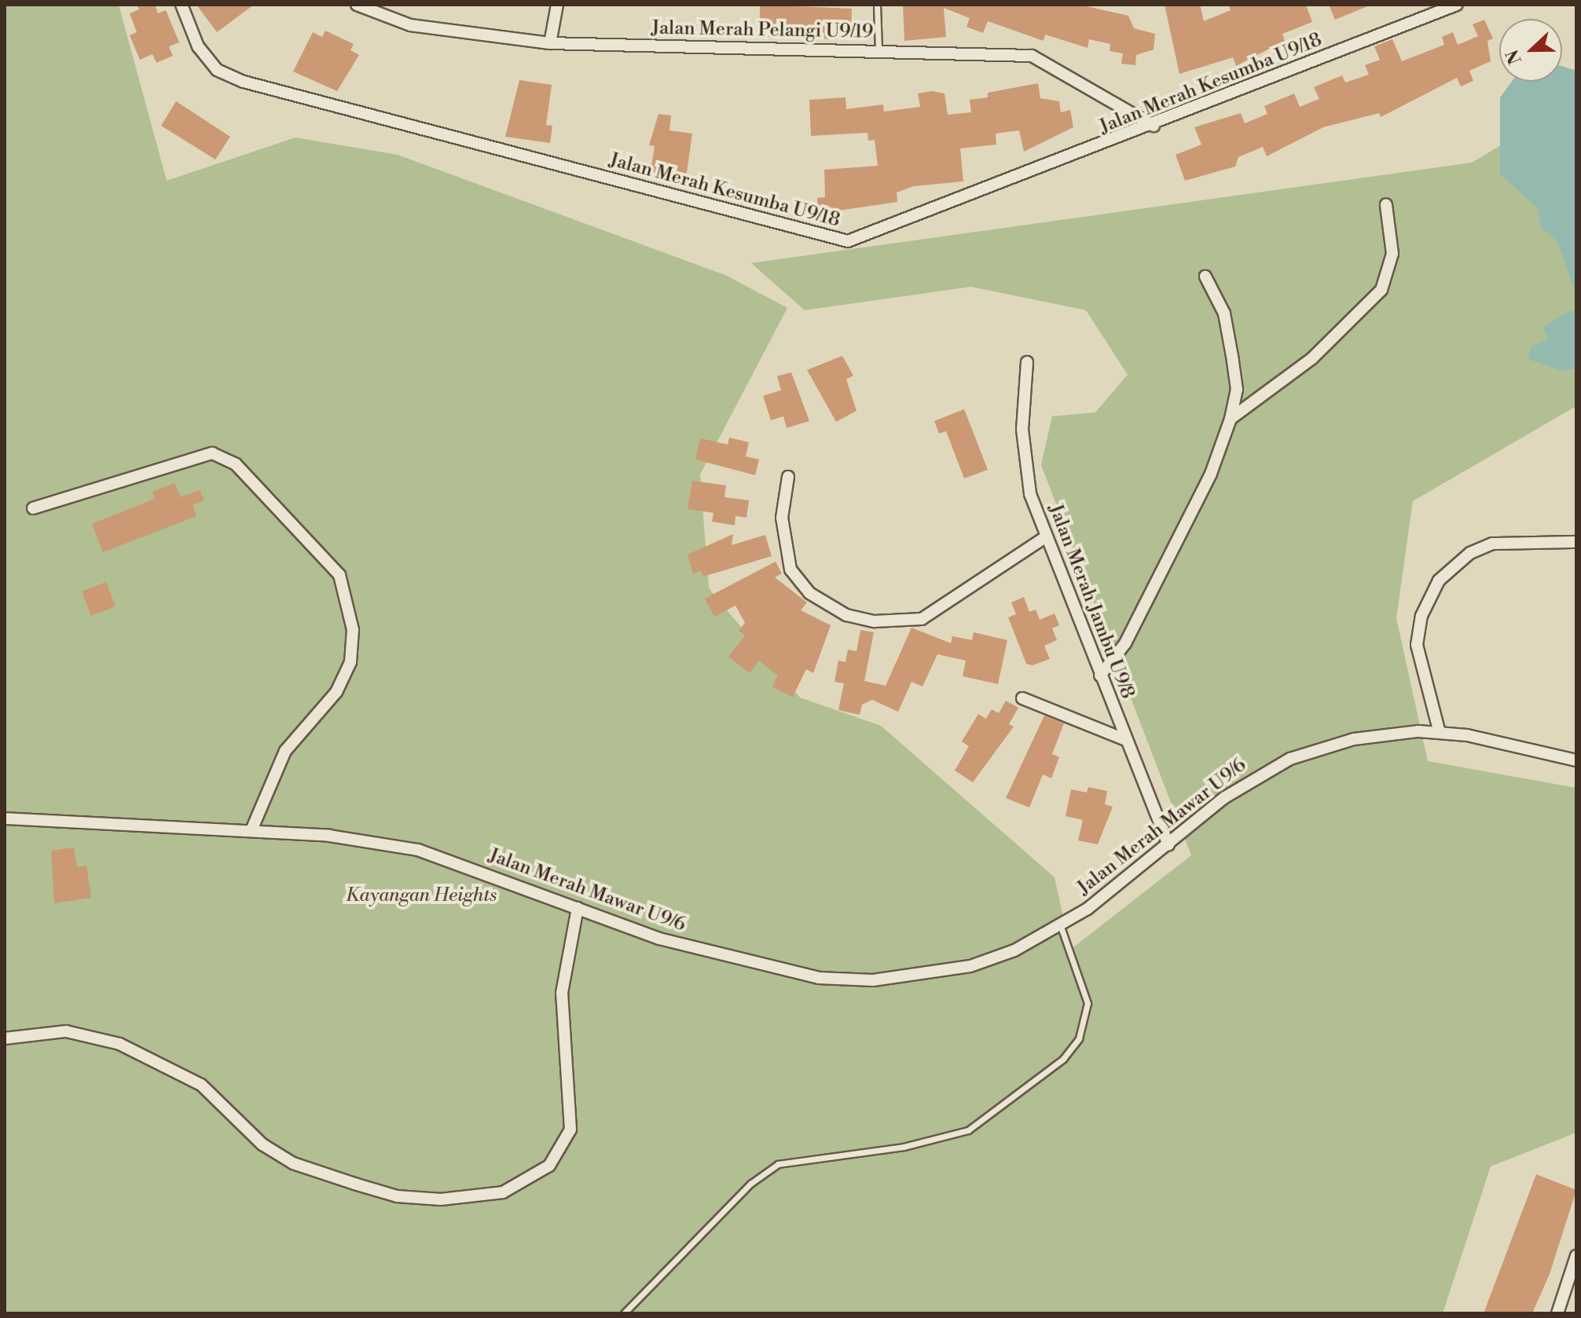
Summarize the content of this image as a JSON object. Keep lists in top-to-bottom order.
{
  "streets": {
    "street": [
      "Jalan Merah Pelangi U9/19",
      "Jalan Merah Kesumba U9/18",
      "Jalan Merah Jambu U9/8",
      "Jalan Merah Mawar U9/6"
    ]
  },
  "crossings": [
    ["Jalan Merah Pelangi U9/19", "Jalan Merah Kesumba U9/18"],
    ["Jalan Merah Jambu U9/8", "Jalan Merah Mawar U9/6"]
  ],
  "parks": ["Kayangan Heights"],
  "north": "left"
}
